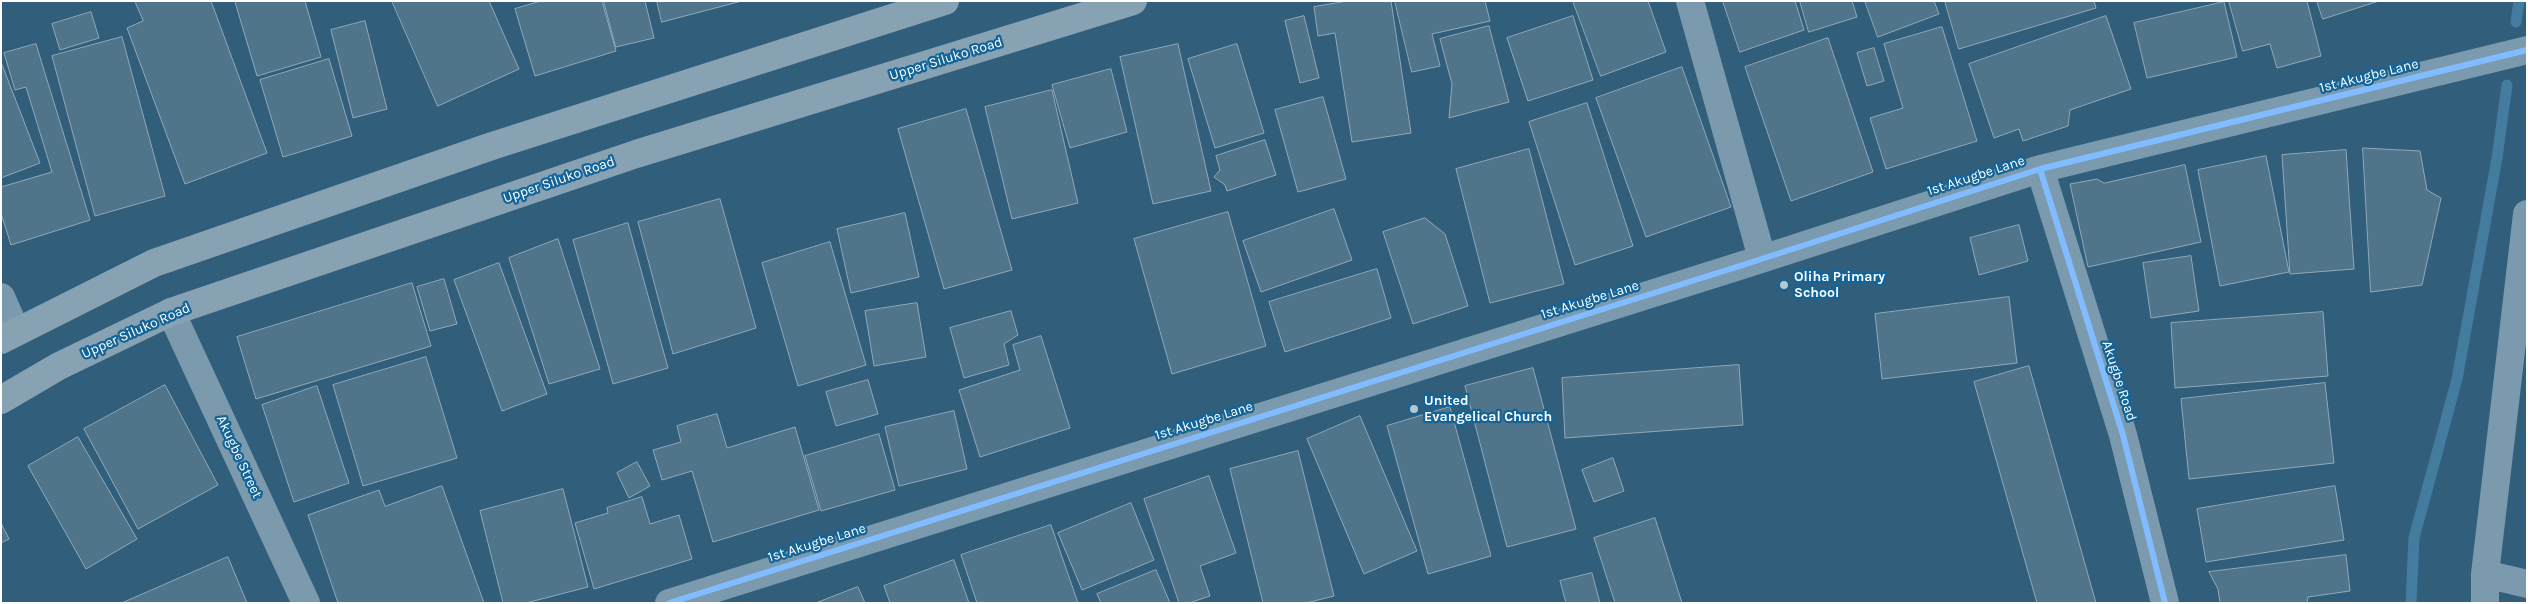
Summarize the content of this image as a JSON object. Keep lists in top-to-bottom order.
{
  "streets": {
    "main road": ["Upper Siluko Road"],
    "street": ["1st Akugbe Lane", "Akugbe Road", "Akugbe Street"]
  },
  "crossings": [
    ["Upper Siluko Road", "Akugbe Street"],
    ["1st Akugbe Lane", "Akugbe Road"]
  ],
  "places": ["Oliha Primary School", "United Evangelical Church"]
}
